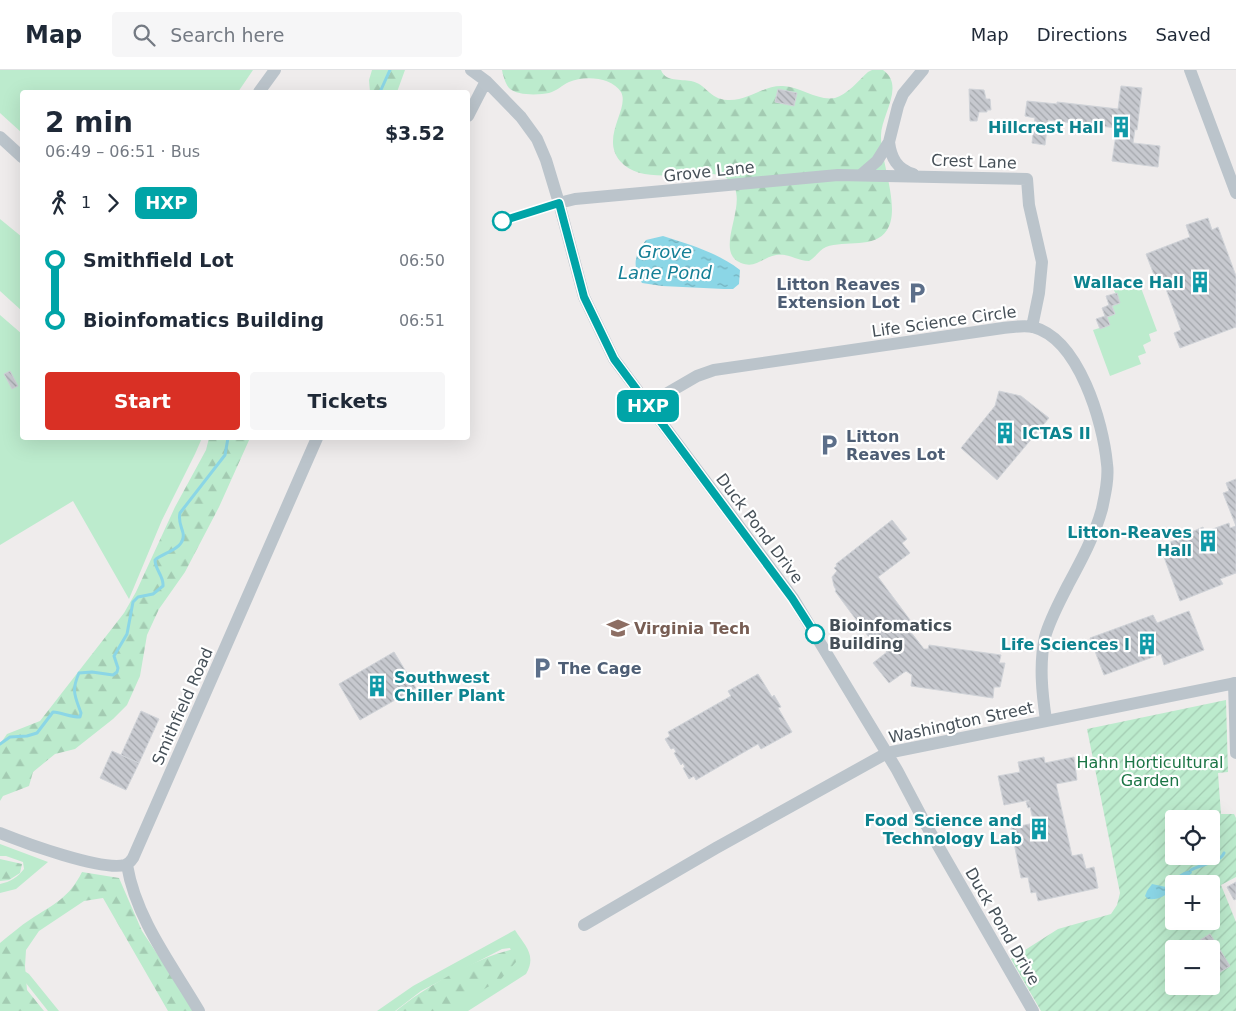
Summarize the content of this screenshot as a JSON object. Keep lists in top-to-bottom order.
{
  "streets": {
    "street": [
      "Crest Lane",
      "Grove Lane",
      "Life Science Circle",
      "Duck Pond Drive",
      "Smithfield Road",
      "Washington Street"
    ]
  },
  "crossings": [
    ["Crest Lane", "Grove Lane"],
    ["Crest Lane", "Life Science Circle"],
    ["Grove Lane", "Duck Pond Drive"],
    ["Life Science Circle", "Duck Pond Drive"],
    ["Life Science Circle", "Washington Street"],
    ["Duck Pond Drive", "Washington Street"]
  ],
  "water": ["Grove Lane Pond"],
  "parks": ["Hahn Horticultural Garden"],
  "places": {
    "building": [
      "Hillcrest Hall",
      "Wallace Hall",
      "ICTAS II",
      "Litton-Reaves Hall",
      "Life Sciences I",
      "Southwest Chiller Plant",
      "Food Science and Technology Lab"
    ],
    "parking": ["Litton Reaves Extension Lot", "Litton Reaves Lot", "The Cage"],
    "school or university": ["Virginia Tech"],
    "other": ["Bioinfomatics Building"]
  },
  "lines": ["bus line HXP"],
  "page": {
    "header": "Map",
    "search": "Search here",
    "nav": ["Map", "Directions", "Saved"],
    "on_map": "HXP",
    "heading": ["2 min", "06:49 – 06:51 · Bus", "$3.52"],
    "legs": ["1", "HXP"],
    "list": [
      {
        "name": "Smithfield Lot",
        "value": "06:50"
      },
      {
        "name": "Bioinfomatics Building",
        "value": "06:51"
      }
    ],
    "buttons": ["Start", "Tickets"],
    "map_buttons": ["+", "−"]
  }
}
